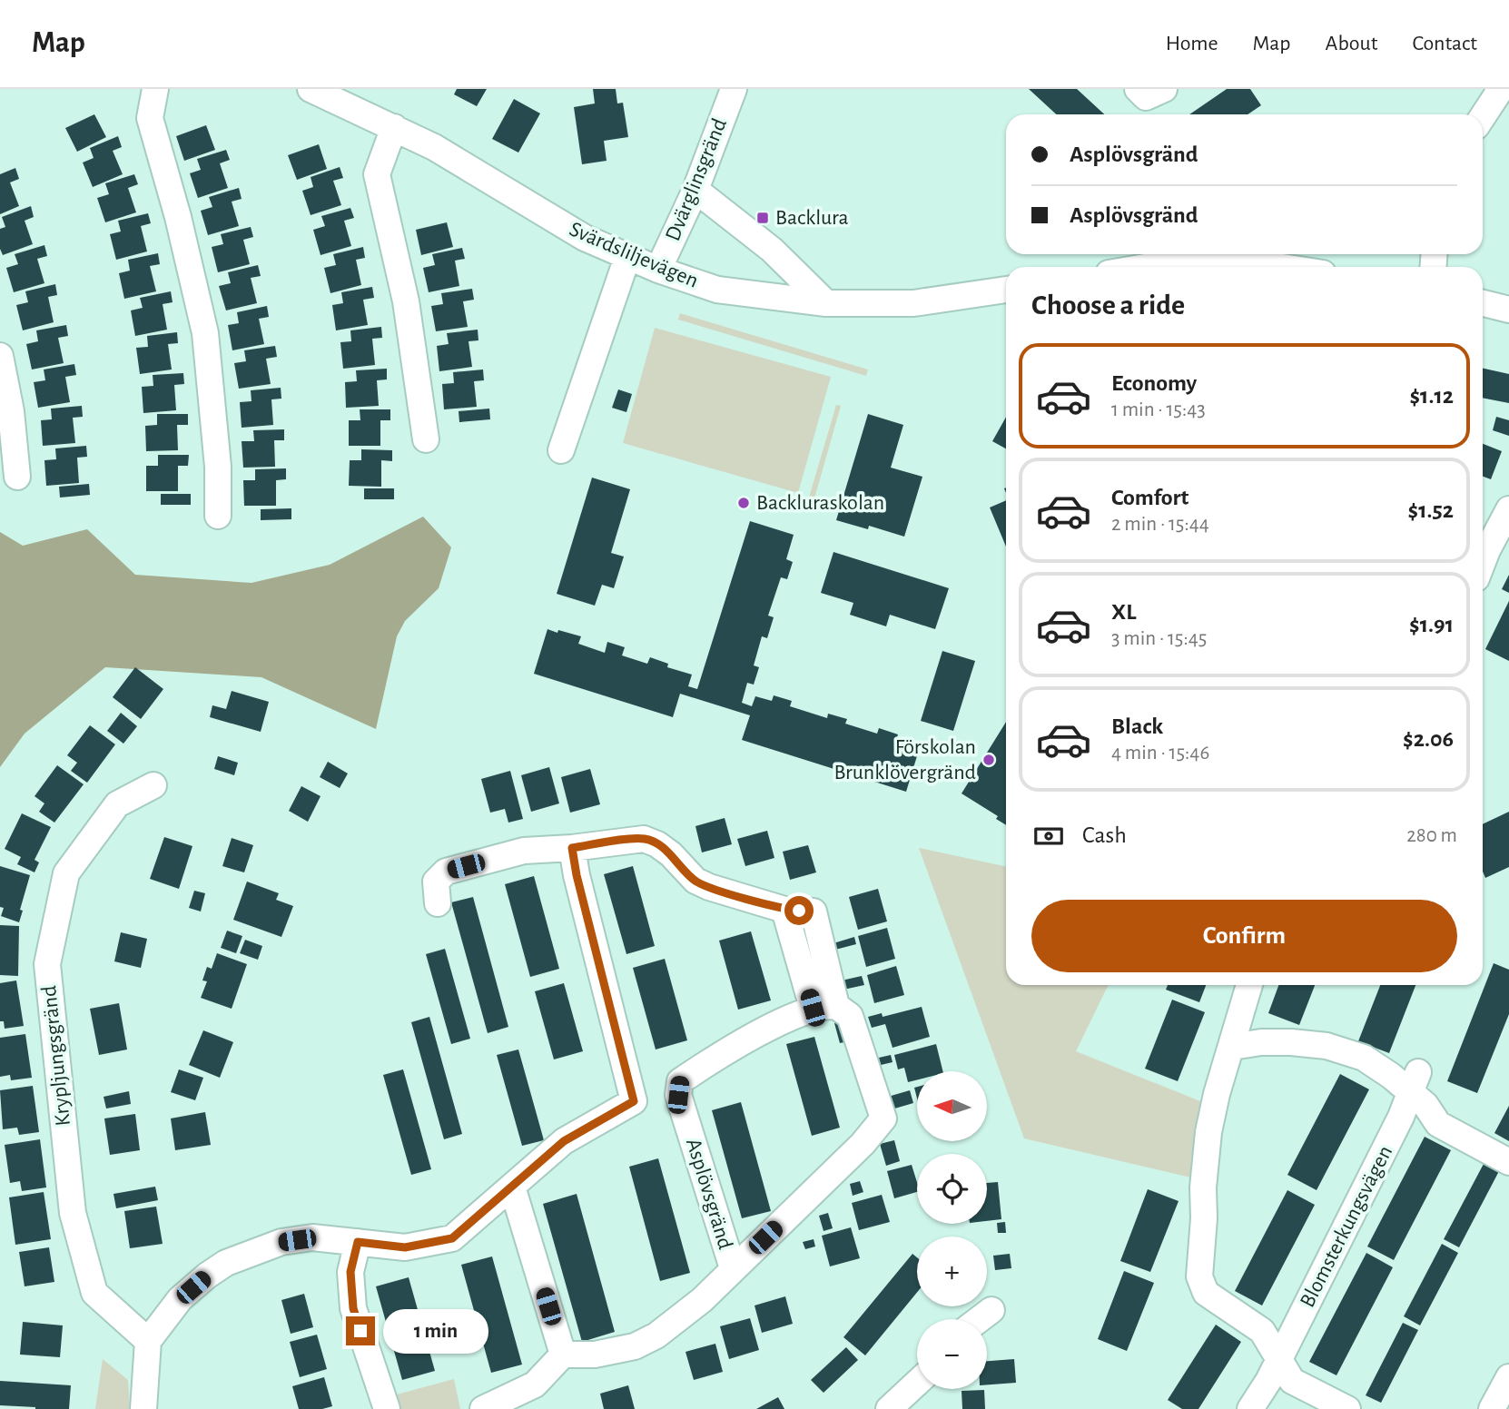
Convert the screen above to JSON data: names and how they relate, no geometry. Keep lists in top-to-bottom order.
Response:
{
  "streets": {
    "street": [
      "Dvärglinsgränd",
      "Svärdsliljevägen",
      "Krypljungsgränd",
      "Asplövsgränd",
      "Blomsterkungsvägen"
    ]
  },
  "crossings": [
    ["Dvärglinsgränd", "Svärdsliljevägen"]
  ],
  "places": {
    "transit": ["Backlura"],
    "other": ["Backluraskolan", "Förskolan Brunklövergränd"]
  },
  "north": "left",
  "page": {
    "header": "Map",
    "nav": [
      "Home",
      "Map",
      "About",
      "Contact"
    ],
    "banner": ["Asplövsgränd", "Asplövsgränd"],
    "heading": "Choose a ride",
    "list": [
      {
        "name": "Economy",
        "note": "1 min · 15:43",
        "value": "$1.12"
      },
      {
        "name": "Comfort",
        "note": "2 min · 15:44",
        "value": "$1.52"
      },
      {
        "name": "XL",
        "note": "3 min · 15:45",
        "value": "$1.91"
      },
      {
        "name": "Black",
        "note": "4 min · 15:46",
        "value": "$2.06"
      }
    ],
    "pay": ["Cash", "280 m"],
    "buttons": "Confirm",
    "map_buttons": ["+", "−"],
    "bubble": "1 min"
  }
}
